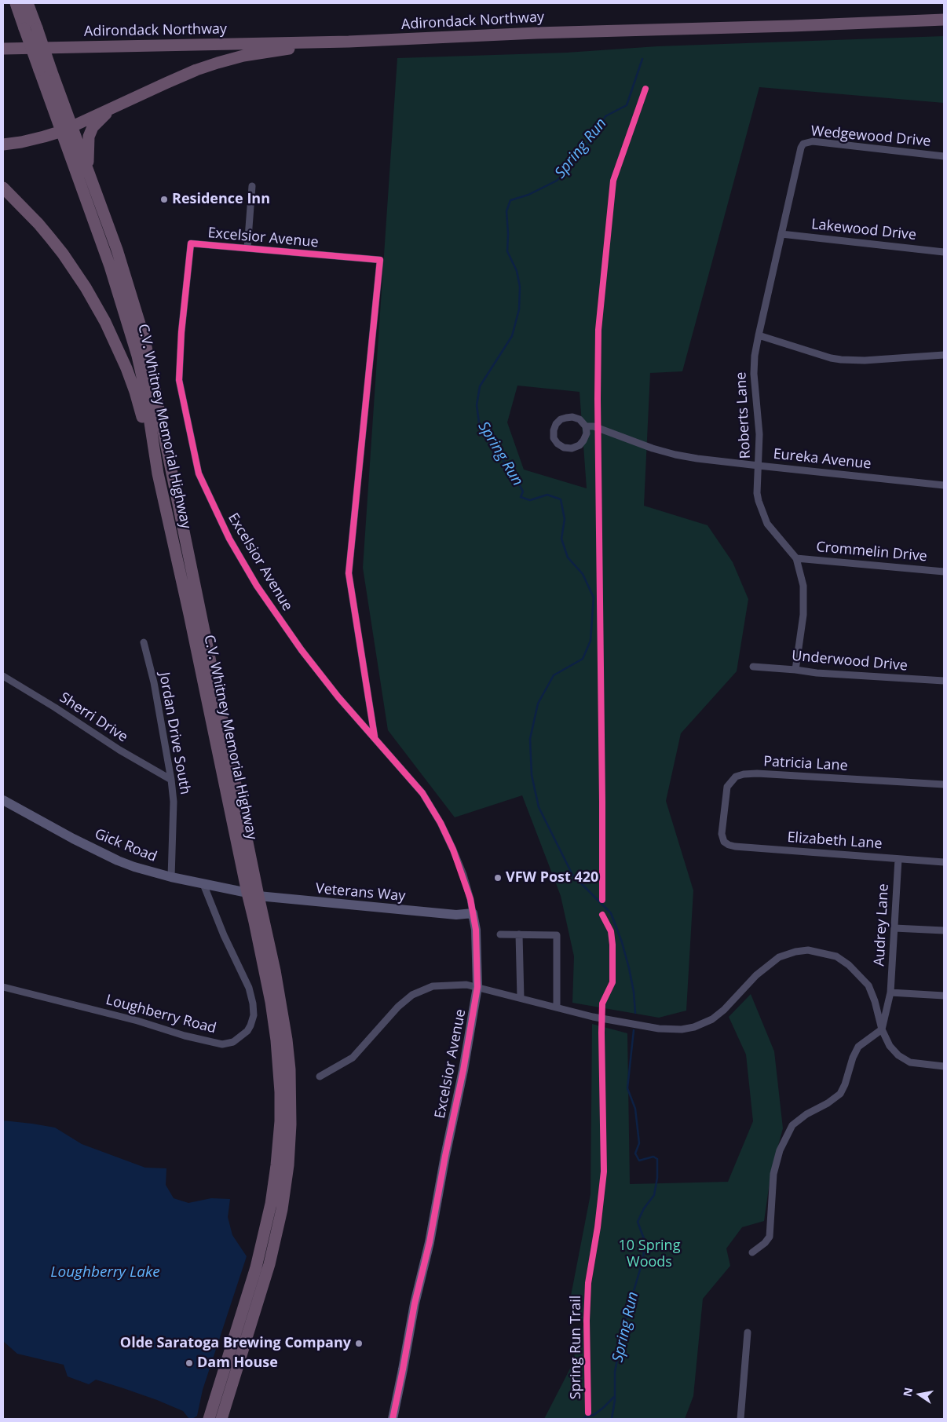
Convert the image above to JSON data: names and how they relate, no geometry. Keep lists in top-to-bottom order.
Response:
{
  "streets": {
    "highway": ["Adirondack Northway", "C.V. Whitney Memorial Highway"],
    "street": [
      "Wedgewood Drive",
      "Lakewood Drive",
      "Excelsior Avenue",
      "Roberts Lane",
      "Eureka Avenue",
      "Crommelin Drive",
      "Underwood Drive",
      "Sherri Drive",
      "Jordan Drive South",
      "Patricia Lane",
      "Elizabeth Lane",
      "Gick Road",
      "Veterans Way",
      "Audrey Lane",
      "Loughberry Road"
    ],
    "cycle path": ["Spring Run Trail"]
  },
  "crossings": [
    ["Wedgewood Drive", "Roberts Lane"],
    ["Lakewood Drive", "Roberts Lane"],
    ["Excelsior Avenue", "Veterans Way"],
    ["Roberts Lane", "Eureka Avenue"],
    ["Roberts Lane", "Crommelin Drive"],
    ["Roberts Lane", "Underwood Drive"],
    ["C.V. Whitney Memorial Highway", "Gick Road"],
    ["C.V. Whitney Memorial Highway", "Veterans Way"],
    ["Sherri Drive", "Jordan Drive South"],
    ["Jordan Drive South", "Gick Road"],
    ["Patricia Lane", "Elizabeth Lane"],
    ["Elizabeth Lane", "Audrey Lane"],
    ["Gick Road", "Veterans Way"],
    ["Gick Road", "Loughberry Road"]
  ],
  "water": ["Spring Run", "Loughberry Lake"],
  "parks": ["10 Spring Woods"],
  "places": [
    "Residence Inn",
    "VFW Post 420",
    "Olde Saratoga Brewing Company",
    "Dam House"
  ],
  "north": "left"
}
